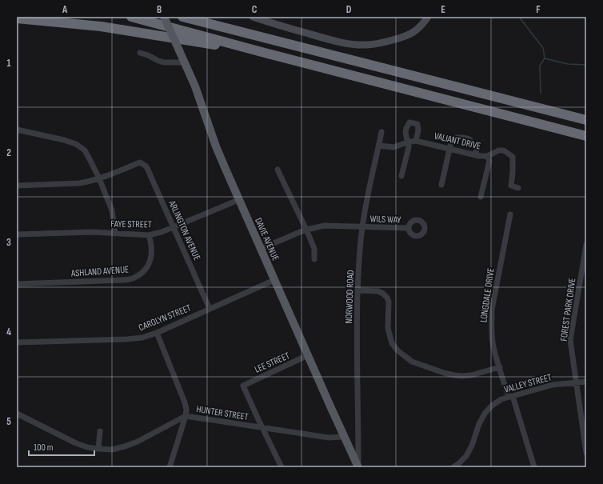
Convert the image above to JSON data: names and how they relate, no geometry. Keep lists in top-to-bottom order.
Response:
{
  "streets": {
    "main road": ["DAVIE AVENUE"],
    "street": [
      "VALIANT DRIVE",
      "WILS WAY",
      "FAYE STREET",
      "ARLINGTON AVENUE",
      "ASHLAND AVENUE",
      "LONGDALE DRIVE",
      "NORWOOD ROAD",
      "FOREST PARK DRIVE",
      "CAROLYN STREET",
      "LEE STREET",
      "VALLEY STREET",
      "HUNTER STREET"
    ]
  },
  "crossings": [
    ["VALIANT DRIVE", "NORWOOD ROAD"],
    ["WILS WAY", "DAVIE AVENUE"],
    ["WILS WAY", "NORWOOD ROAD"],
    ["FAYE STREET", "ARLINGTON AVENUE"],
    ["FAYE STREET", "DAVIE AVENUE"],
    ["FAYE STREET", "ASHLAND AVENUE"],
    ["ARLINGTON AVENUE", "CAROLYN STREET"],
    ["DAVIE AVENUE", "NORWOOD ROAD"],
    ["DAVIE AVENUE", "CAROLYN STREET"],
    ["DAVIE AVENUE", "LEE STREET"],
    ["DAVIE AVENUE", "HUNTER STREET"],
    ["LONGDALE DRIVE", "VALLEY STREET"],
    ["FOREST PARK DRIVE", "VALLEY STREET"],
    ["LEE STREET", "HUNTER STREET"]
  ],
  "scale_bar": "100 m",
  "grid": {
    "columns": [
      "A",
      "B",
      "C",
      "D",
      "E",
      "F"
    ],
    "rows": [
      "1",
      "2",
      "3",
      "4",
      "5"
    ]
  }
}
